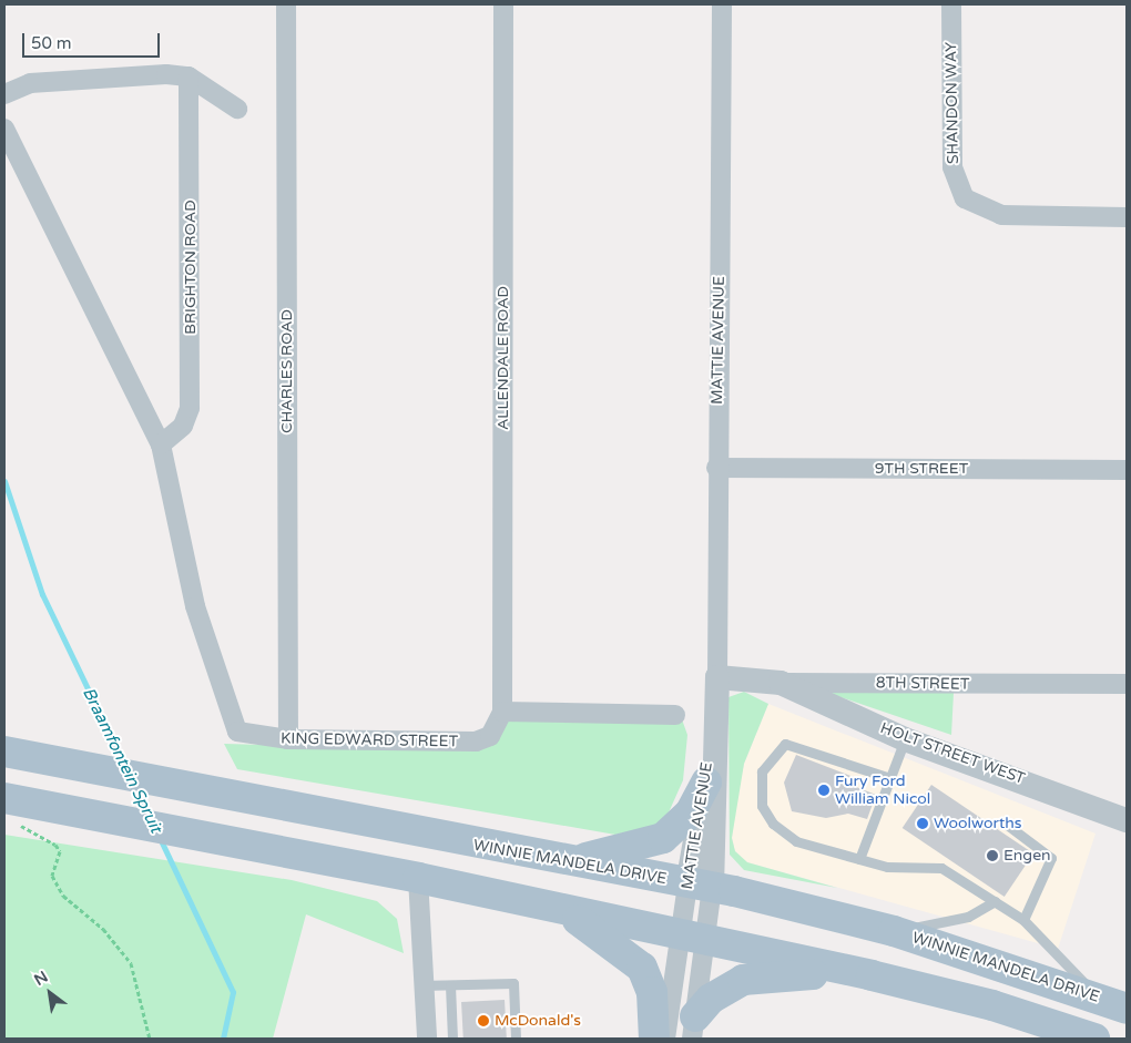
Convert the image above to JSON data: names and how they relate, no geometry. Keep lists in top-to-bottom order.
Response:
{
  "streets": {
    "main road": ["WINNIE MANDELA DRIVE"],
    "street": [
      "SHANDON WAY",
      "BRIGHTON ROAD",
      "MATTIE AVENUE",
      "ALLENDALE ROAD",
      "CHARLES ROAD",
      "9TH STREET",
      "8TH STREET",
      "KING EDWARD STREET",
      "HOLT STREET WEST"
    ]
  },
  "crossings": [
    ["BRIGHTON ROAD", "KING EDWARD STREET"],
    ["MATTIE AVENUE", "9TH STREET"],
    ["MATTIE AVENUE", "8TH STREET"],
    ["MATTIE AVENUE", "WINNIE MANDELA DRIVE"],
    ["ALLENDALE ROAD", "KING EDWARD STREET"],
    ["CHARLES ROAD", "KING EDWARD STREET"],
    ["8TH STREET", "HOLT STREET WEST"]
  ],
  "water": ["Braamfontein Spruit"],
  "places": [
    "Fury Ford William Nicol",
    "Woolworths",
    "Engen",
    "McDonald's"
  ],
  "scale_bar": "50 m",
  "north": "top left"
}
